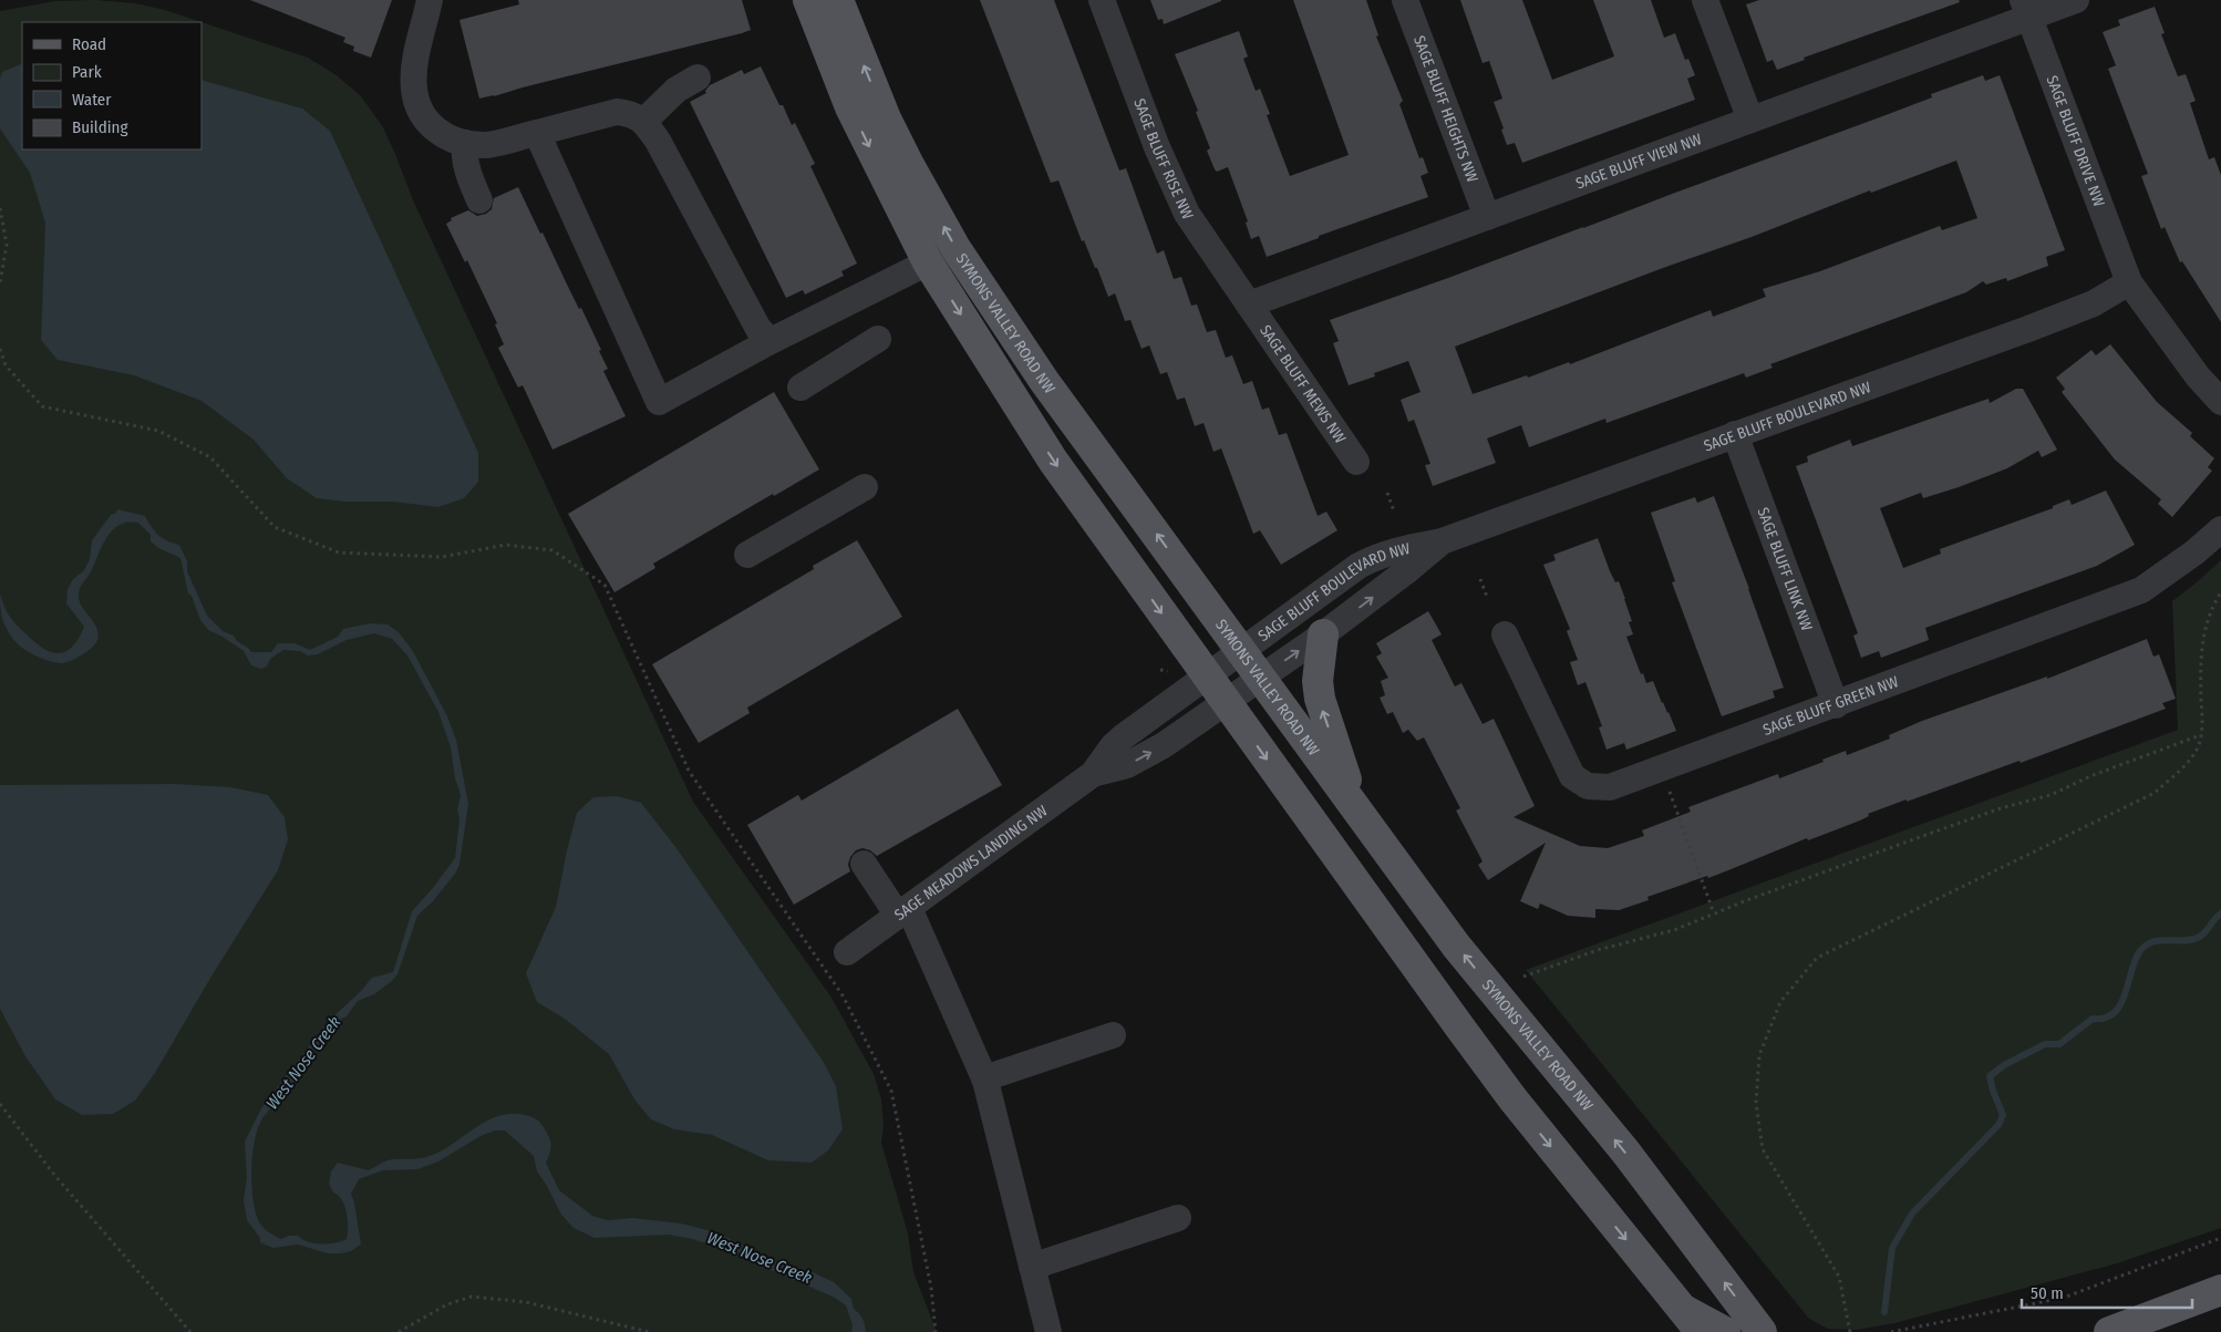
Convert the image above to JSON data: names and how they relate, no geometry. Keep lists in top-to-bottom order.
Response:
{
  "streets": {
    "main road": ["SYMONS VALLEY ROAD NW"],
    "street": [
      "SAGE BLUFF HEIGHTS NW",
      "SAGE BLUFF DRIVE NW",
      "SAGE BLUFF RISE NW",
      "SAGE BLUFF VIEW NW",
      "SAGE BLUFF MEWS NW",
      "SAGE BLUFF BOULEVARD NW",
      "SAGE BLUFF LINK NW",
      "SAGE BLUFF GREEN NW",
      "SAGE MEADOWS LANDING NW"
    ]
  },
  "crossings": [
    ["SAGE BLUFF HEIGHTS NW", "SAGE BLUFF VIEW NW"],
    ["SAGE BLUFF DRIVE NW", "SAGE BLUFF VIEW NW"],
    ["SAGE BLUFF DRIVE NW", "SAGE BLUFF BOULEVARD NW"],
    ["SAGE BLUFF RISE NW", "SAGE BLUFF VIEW NW"],
    ["SAGE BLUFF RISE NW", "SAGE BLUFF MEWS NW"],
    ["SAGE BLUFF VIEW NW", "SAGE BLUFF MEWS NW"],
    ["SYMONS VALLEY ROAD NW", "SAGE BLUFF BOULEVARD NW"],
    ["SYMONS VALLEY ROAD NW", "SAGE MEADOWS LANDING NW"],
    ["SAGE BLUFF BOULEVARD NW", "SAGE BLUFF LINK NW"],
    ["SAGE BLUFF BOULEVARD NW", "SAGE MEADOWS LANDING NW"],
    ["SAGE BLUFF LINK NW", "SAGE BLUFF GREEN NW"]
  ],
  "water": ["West Nose Creek"],
  "legend": [
    "Road",
    "Park",
    "Water",
    "Building"
  ],
  "scale_bar": "50 m"
}
